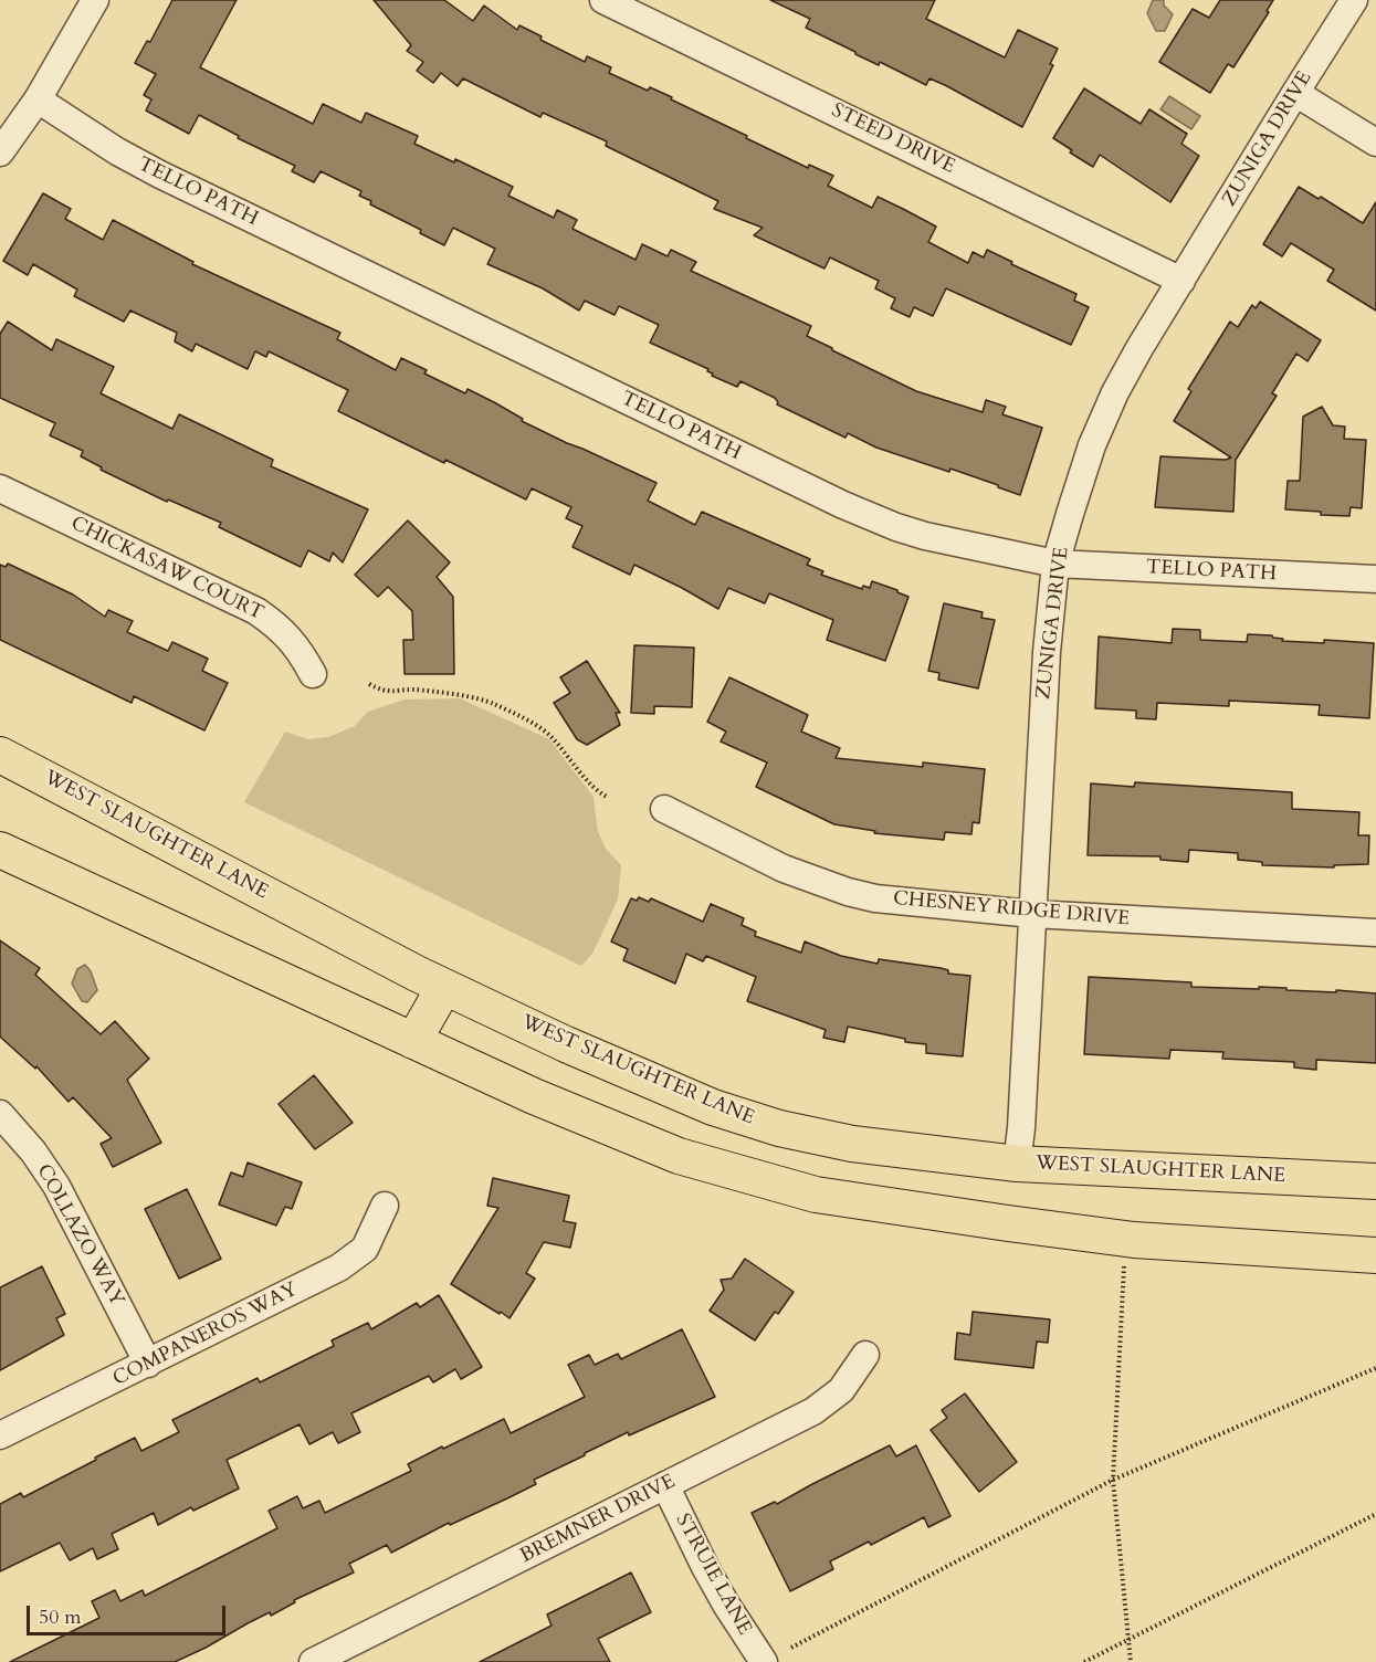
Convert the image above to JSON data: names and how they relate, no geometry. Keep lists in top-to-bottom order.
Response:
{
  "streets": {
    "main road": ["WEST SLAUGHTER LANE"],
    "street": [
      "STEED DRIVE",
      "ZUNIGA DRIVE",
      "TELLO PATH",
      "CHICKASAW COURT",
      "CHESNEY RIDGE DRIVE",
      "COLLAZO WAY",
      "COMPANEROS WAY",
      "BREMNER DRIVE",
      "STRUIE LANE"
    ]
  },
  "crossings": [
    ["STEED DRIVE", "ZUNIGA DRIVE"],
    ["ZUNIGA DRIVE", "TELLO PATH"],
    ["ZUNIGA DRIVE", "WEST SLAUGHTER LANE"],
    ["ZUNIGA DRIVE", "CHESNEY RIDGE DRIVE"],
    ["COLLAZO WAY", "COMPANEROS WAY"],
    ["BREMNER DRIVE", "STRUIE LANE"]
  ],
  "scale_bar": "50 m"
}
